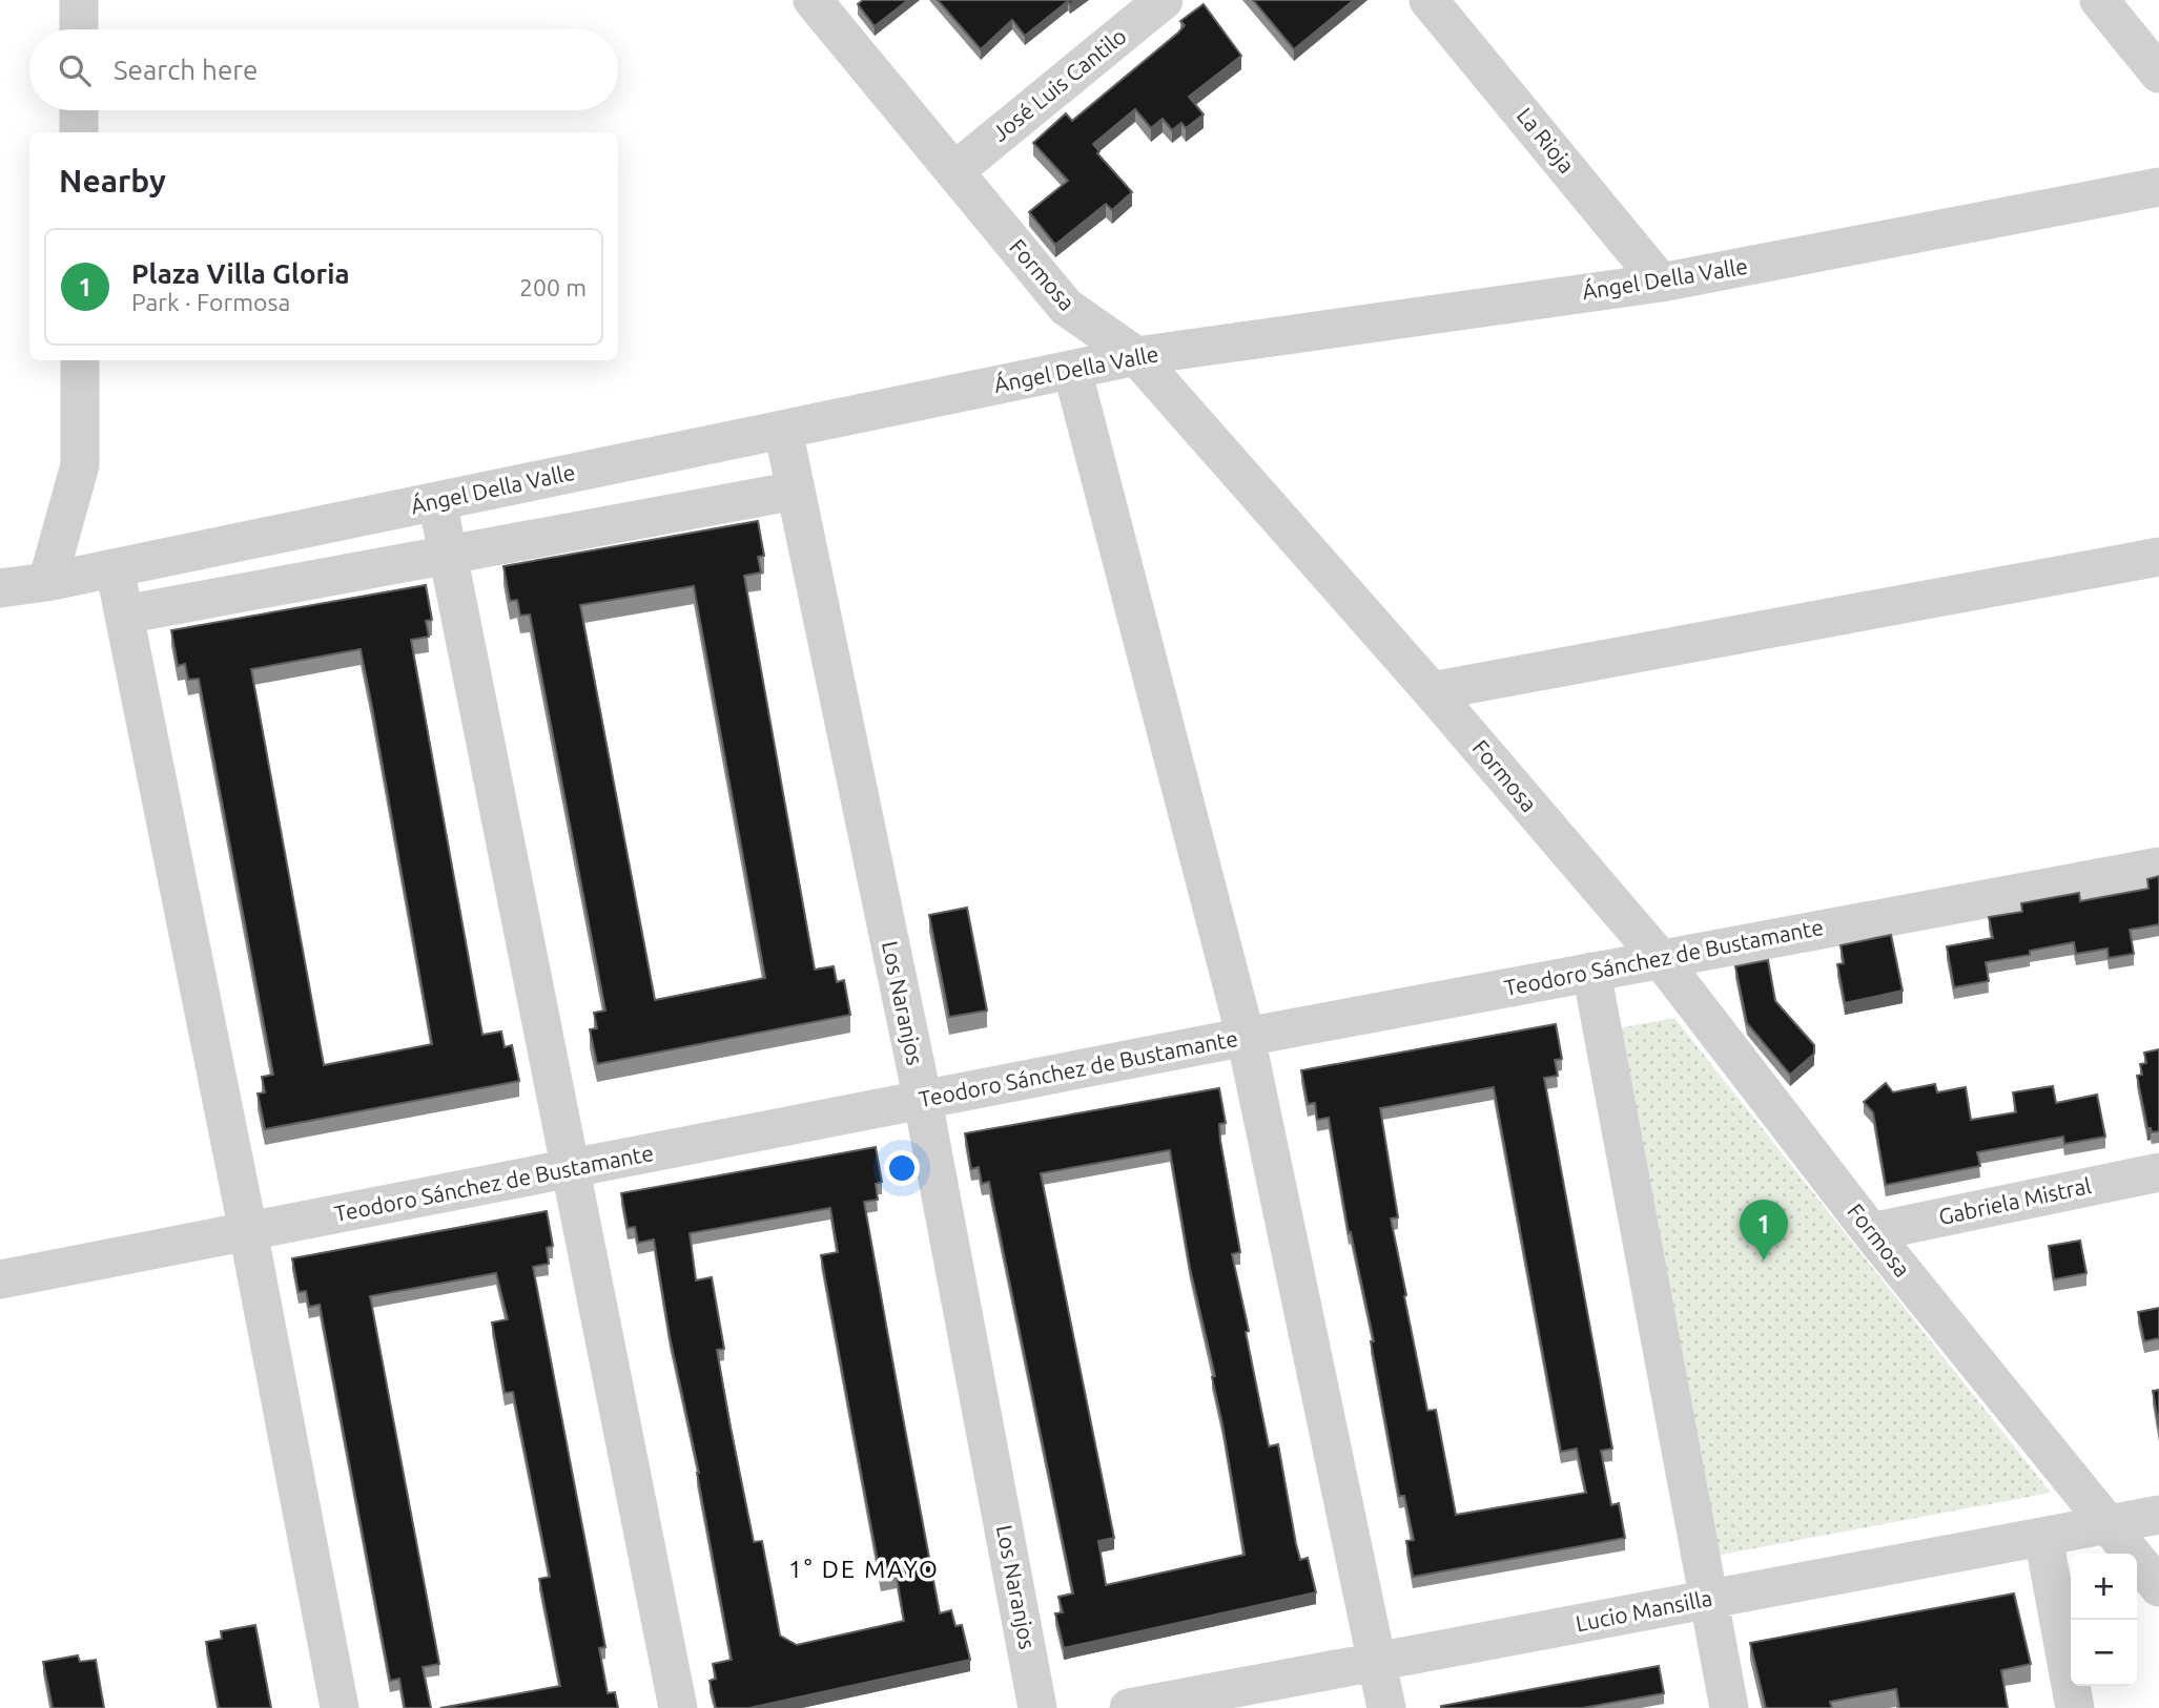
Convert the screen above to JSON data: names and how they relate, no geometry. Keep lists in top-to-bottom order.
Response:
{
  "streets": {
    "street": [
      "José Luis Cantilo",
      "La Rioja",
      "Formosa",
      "Ángel Della Valle",
      "Teodoro Sánchez de Bustamante",
      "Los Naranjos",
      "Gabriela Mistral",
      "Lucio Mansilla"
    ]
  },
  "crossings": [
    ["José Luis Cantilo", "Formosa"],
    ["La Rioja", "Ángel Della Valle"],
    ["Formosa", "Ángel Della Valle"],
    ["Formosa", "Teodoro Sánchez de Bustamante"],
    ["Formosa", "Gabriela Mistral"],
    ["Formosa", "Lucio Mansilla"],
    ["Ángel Della Valle", "Los Naranjos"],
    ["Teodoro Sánchez de Bustamante", "Los Naranjos"]
  ],
  "districts": ["1° DE MAYO"],
  "page": {
    "search": "Search here",
    "heading": "Nearby",
    "list": [
      {
        "mark": "1",
        "name": "Plaza Villa Gloria",
        "note": "Park · Formosa",
        "value": "200 m"
      }
    ],
    "pins": "1",
    "map_buttons": ["+", "−"]
  }
}
